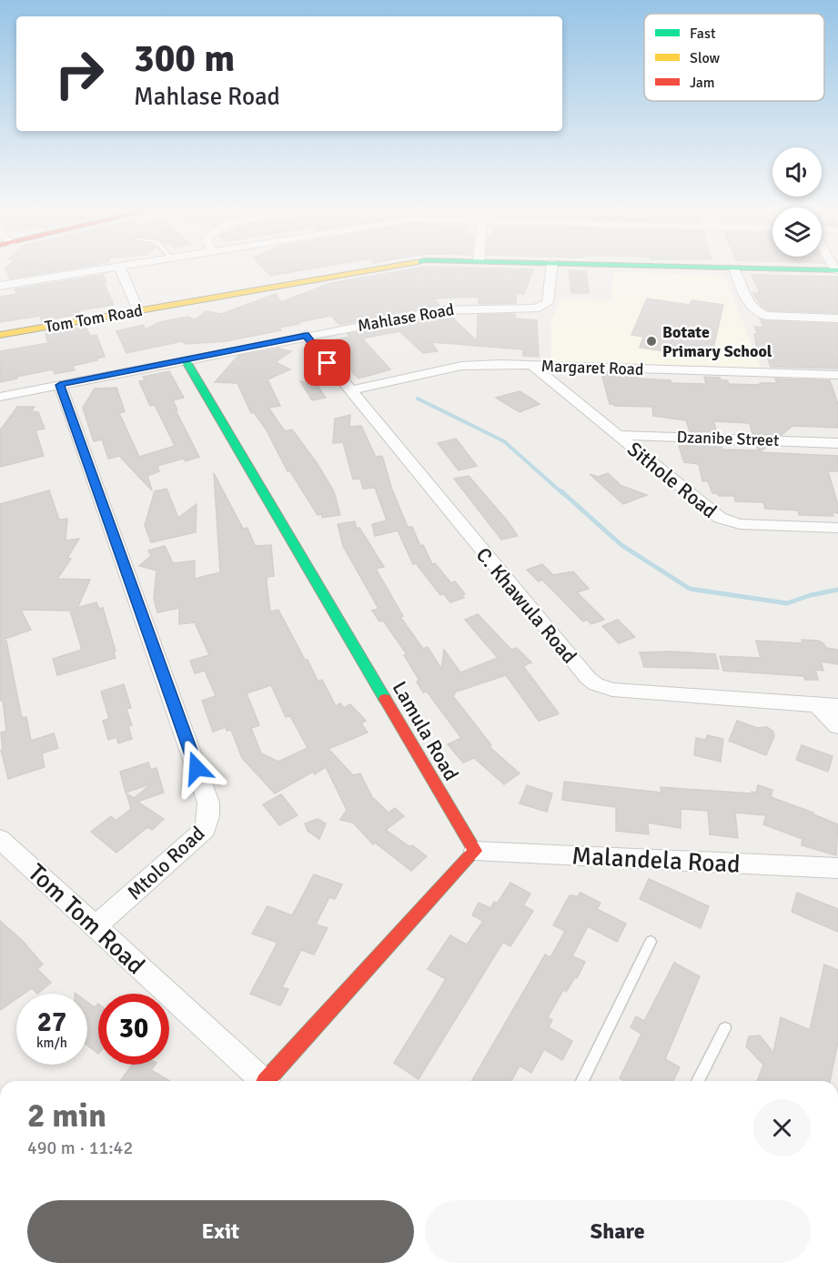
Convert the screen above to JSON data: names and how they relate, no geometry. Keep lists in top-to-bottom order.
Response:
{
  "streets": {
    "street": [
      "Mahlase Road",
      "Tom Tom Road",
      "Margaret Road",
      "Dzanibe Street",
      "Sithole Road",
      "C. Khawula Road",
      "Lamula Road",
      "Malandela Road",
      "Mtolo Road"
    ]
  },
  "crossings": [
    ["Mahlase Road", "C. Khawula Road"],
    ["Mahlase Road", "Lamula Road"],
    ["Mahlase Road", "Mtolo Road"],
    ["Tom Tom Road", "Mtolo Road"],
    ["Margaret Road", "Sithole Road"],
    ["Margaret Road", "C. Khawula Road"],
    ["Dzanibe Street", "Sithole Road"],
    ["Lamula Road", "Malandela Road"]
  ],
  "places": ["Botate Primary School"],
  "legend": ["Fast", "Slow", "Jam"],
  "page": {
    "turn": ["300 m", "Mahlase Road"],
    "speed": "27 km/h",
    "limit": "30",
    "heading": ["2 min", "490 m · 11:42"],
    "buttons": ["Exit", "Share"]
  }
}
